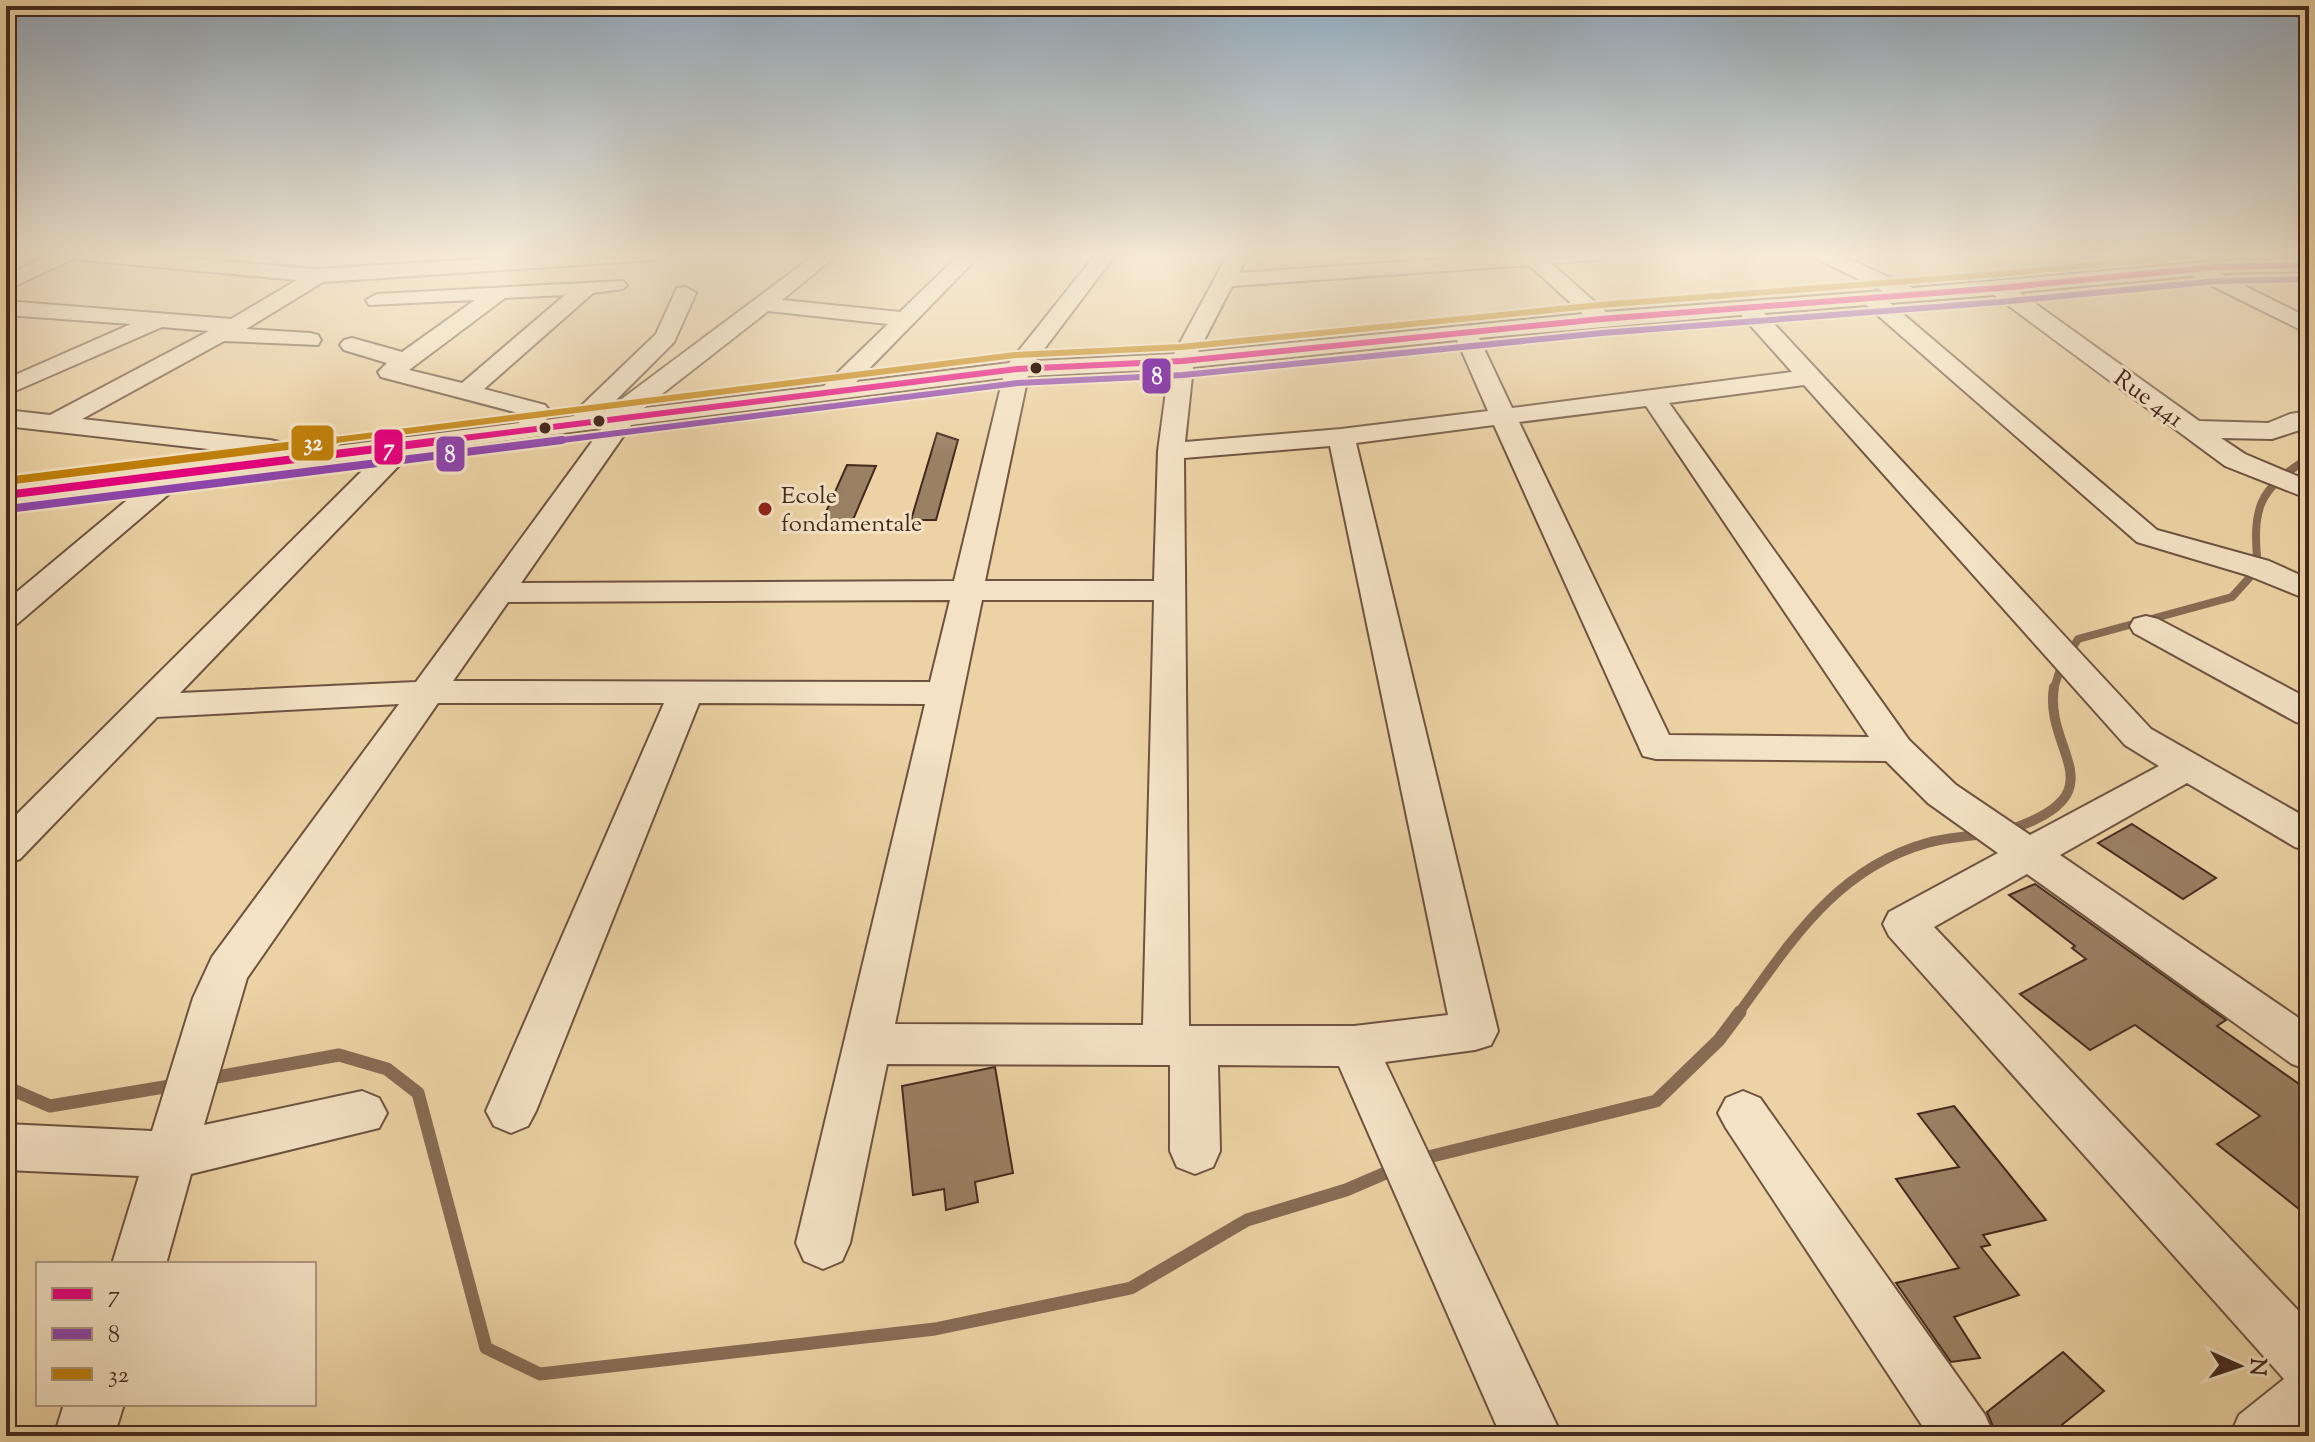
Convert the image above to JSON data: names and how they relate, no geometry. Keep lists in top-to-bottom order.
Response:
{
  "streets": {
    "street": ["Rue 441"]
  },
  "places": ["Ecole fondamentale"],
  "lines": ["transit line 7", "transit line 8", "transit line 32"],
  "legend": ["7", "8", "32"],
  "north": "right"
}
